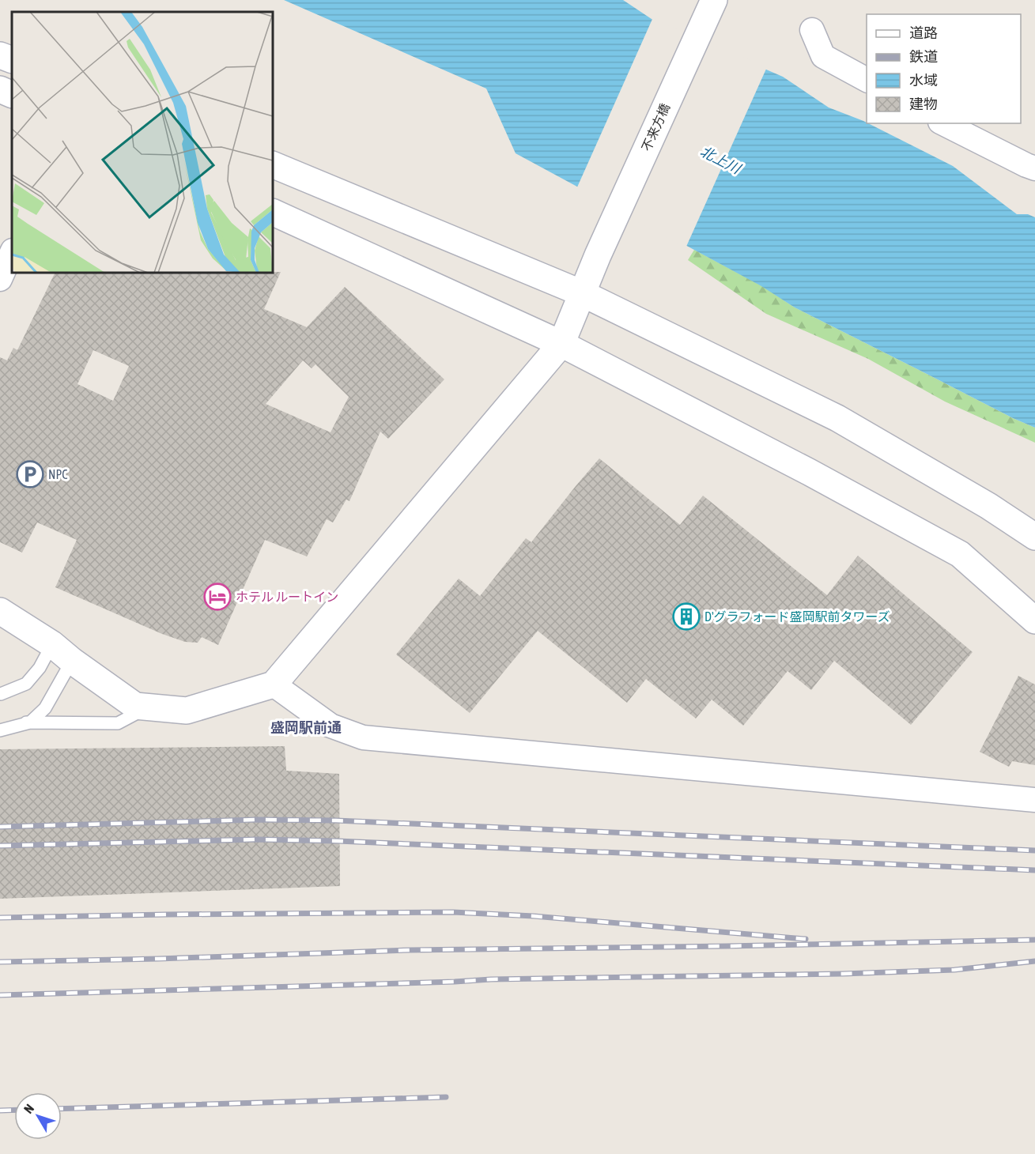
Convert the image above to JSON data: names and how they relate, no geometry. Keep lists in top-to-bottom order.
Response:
{
  "streets": {
    "street": ["不来方橋"]
  },
  "districts": ["盛岡駅前通"],
  "water": ["北上川"],
  "places": {
    "parking": ["NPC"],
    "hotel": ["ホテル ルートイン"],
    "building": ["D'グラフォード盛岡駅前タワーズ"]
  },
  "legend": [
    "道路",
    "鉄道",
    "水域",
    "建物"
  ],
  "north": "top left"
}
